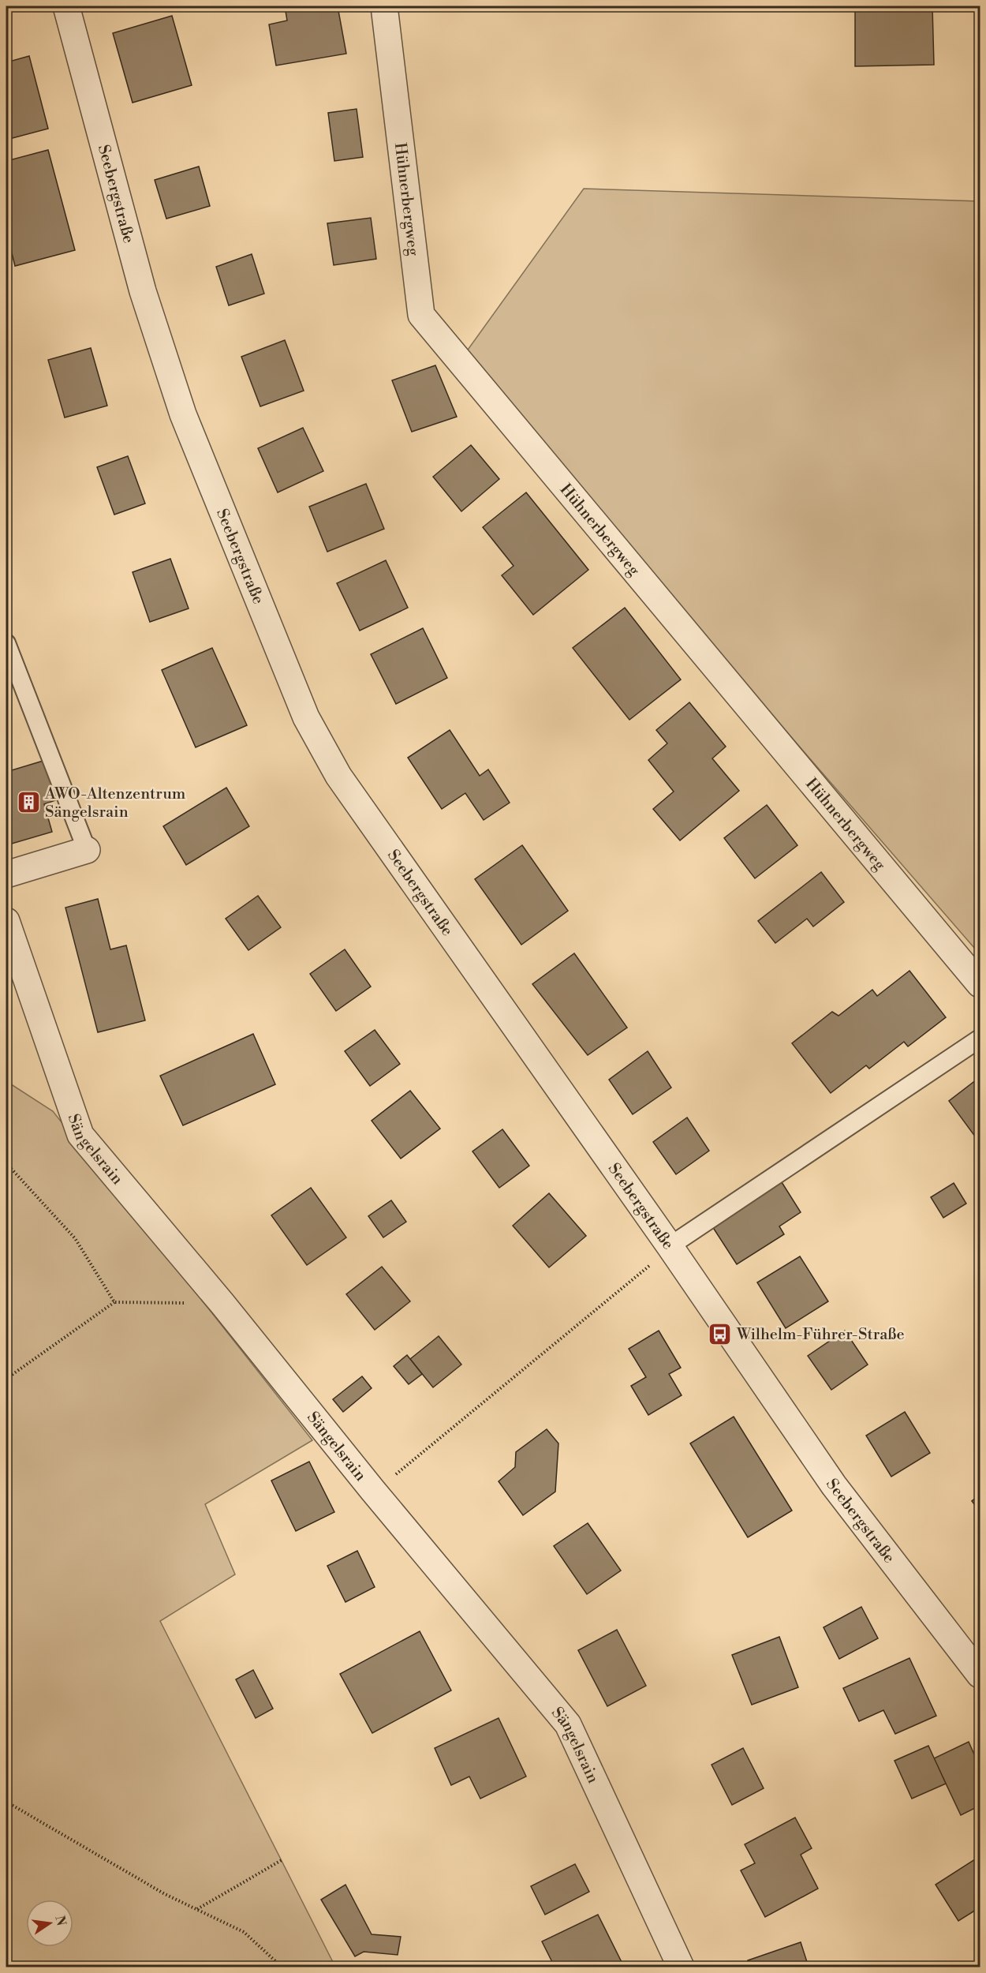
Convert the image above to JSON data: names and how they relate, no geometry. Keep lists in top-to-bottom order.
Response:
{
  "streets": {
    "street": ["Seebergstraße", "Hühnerbergweg", "Sängelsrain"]
  },
  "places": {
    "building": ["AWO-Altenzentrum Sängelsrain"],
    "bus stop": ["Wilhelm-Führer-Straße"]
  },
  "north": "right"
}
